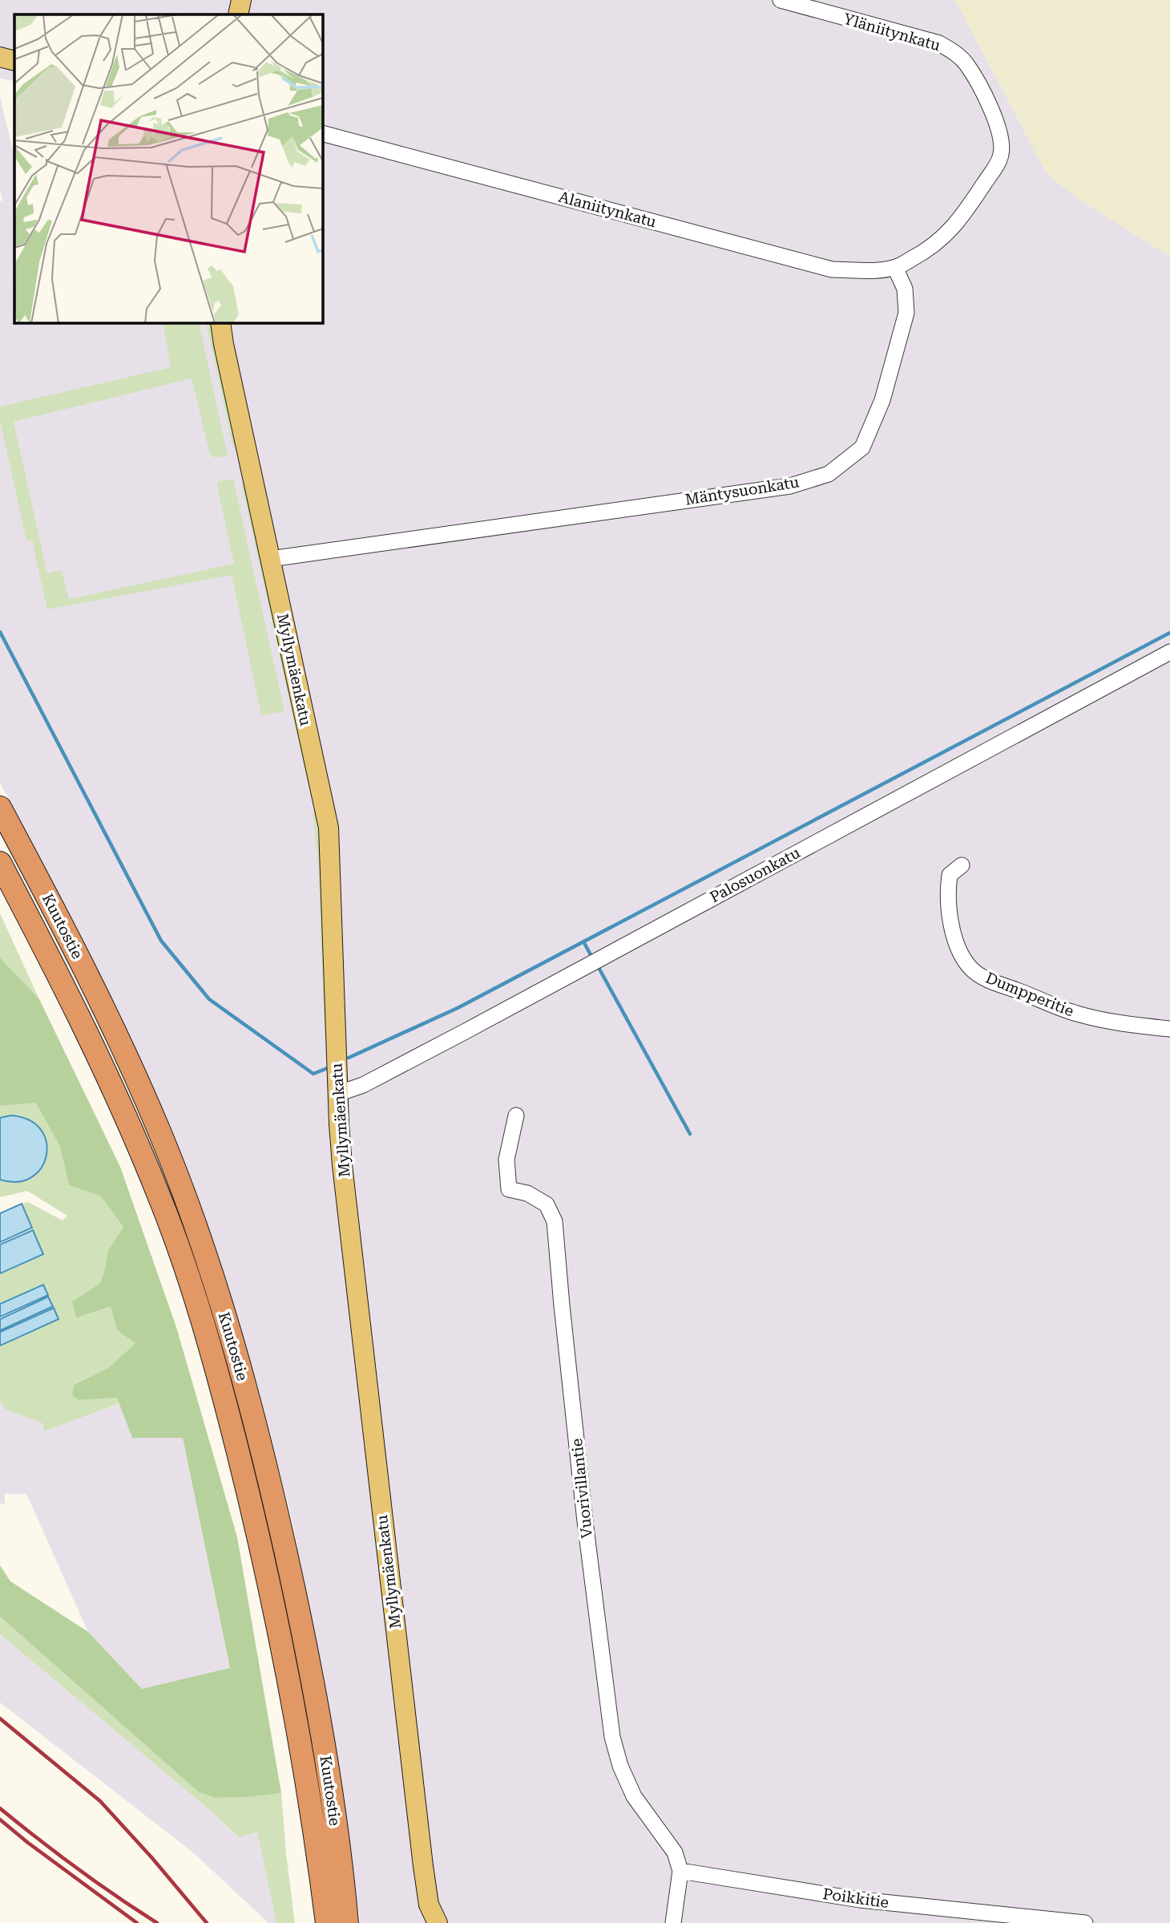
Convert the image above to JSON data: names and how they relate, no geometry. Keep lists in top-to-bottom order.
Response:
{
  "streets": {
    "highway": ["Kuutostie"],
    "main road": ["Myllymäenkatu"],
    "street": [
      "Yläniitynkatu",
      "Alaniitynkatu",
      "Mäntysuonkatu",
      "Palosuonkatu",
      "Dumpperitie",
      "Vuorivillantie",
      "Poikkitie"
    ]
  },
  "crossings": [
    ["Yläniitynkatu", "Alaniitynkatu"],
    ["Yläniitynkatu", "Mäntysuonkatu"],
    ["Alaniitynkatu", "Mäntysuonkatu"],
    ["Mäntysuonkatu", "Myllymäenkatu"],
    ["Myllymäenkatu", "Palosuonkatu"],
    ["Vuorivillantie", "Poikkitie"]
  ]
}
